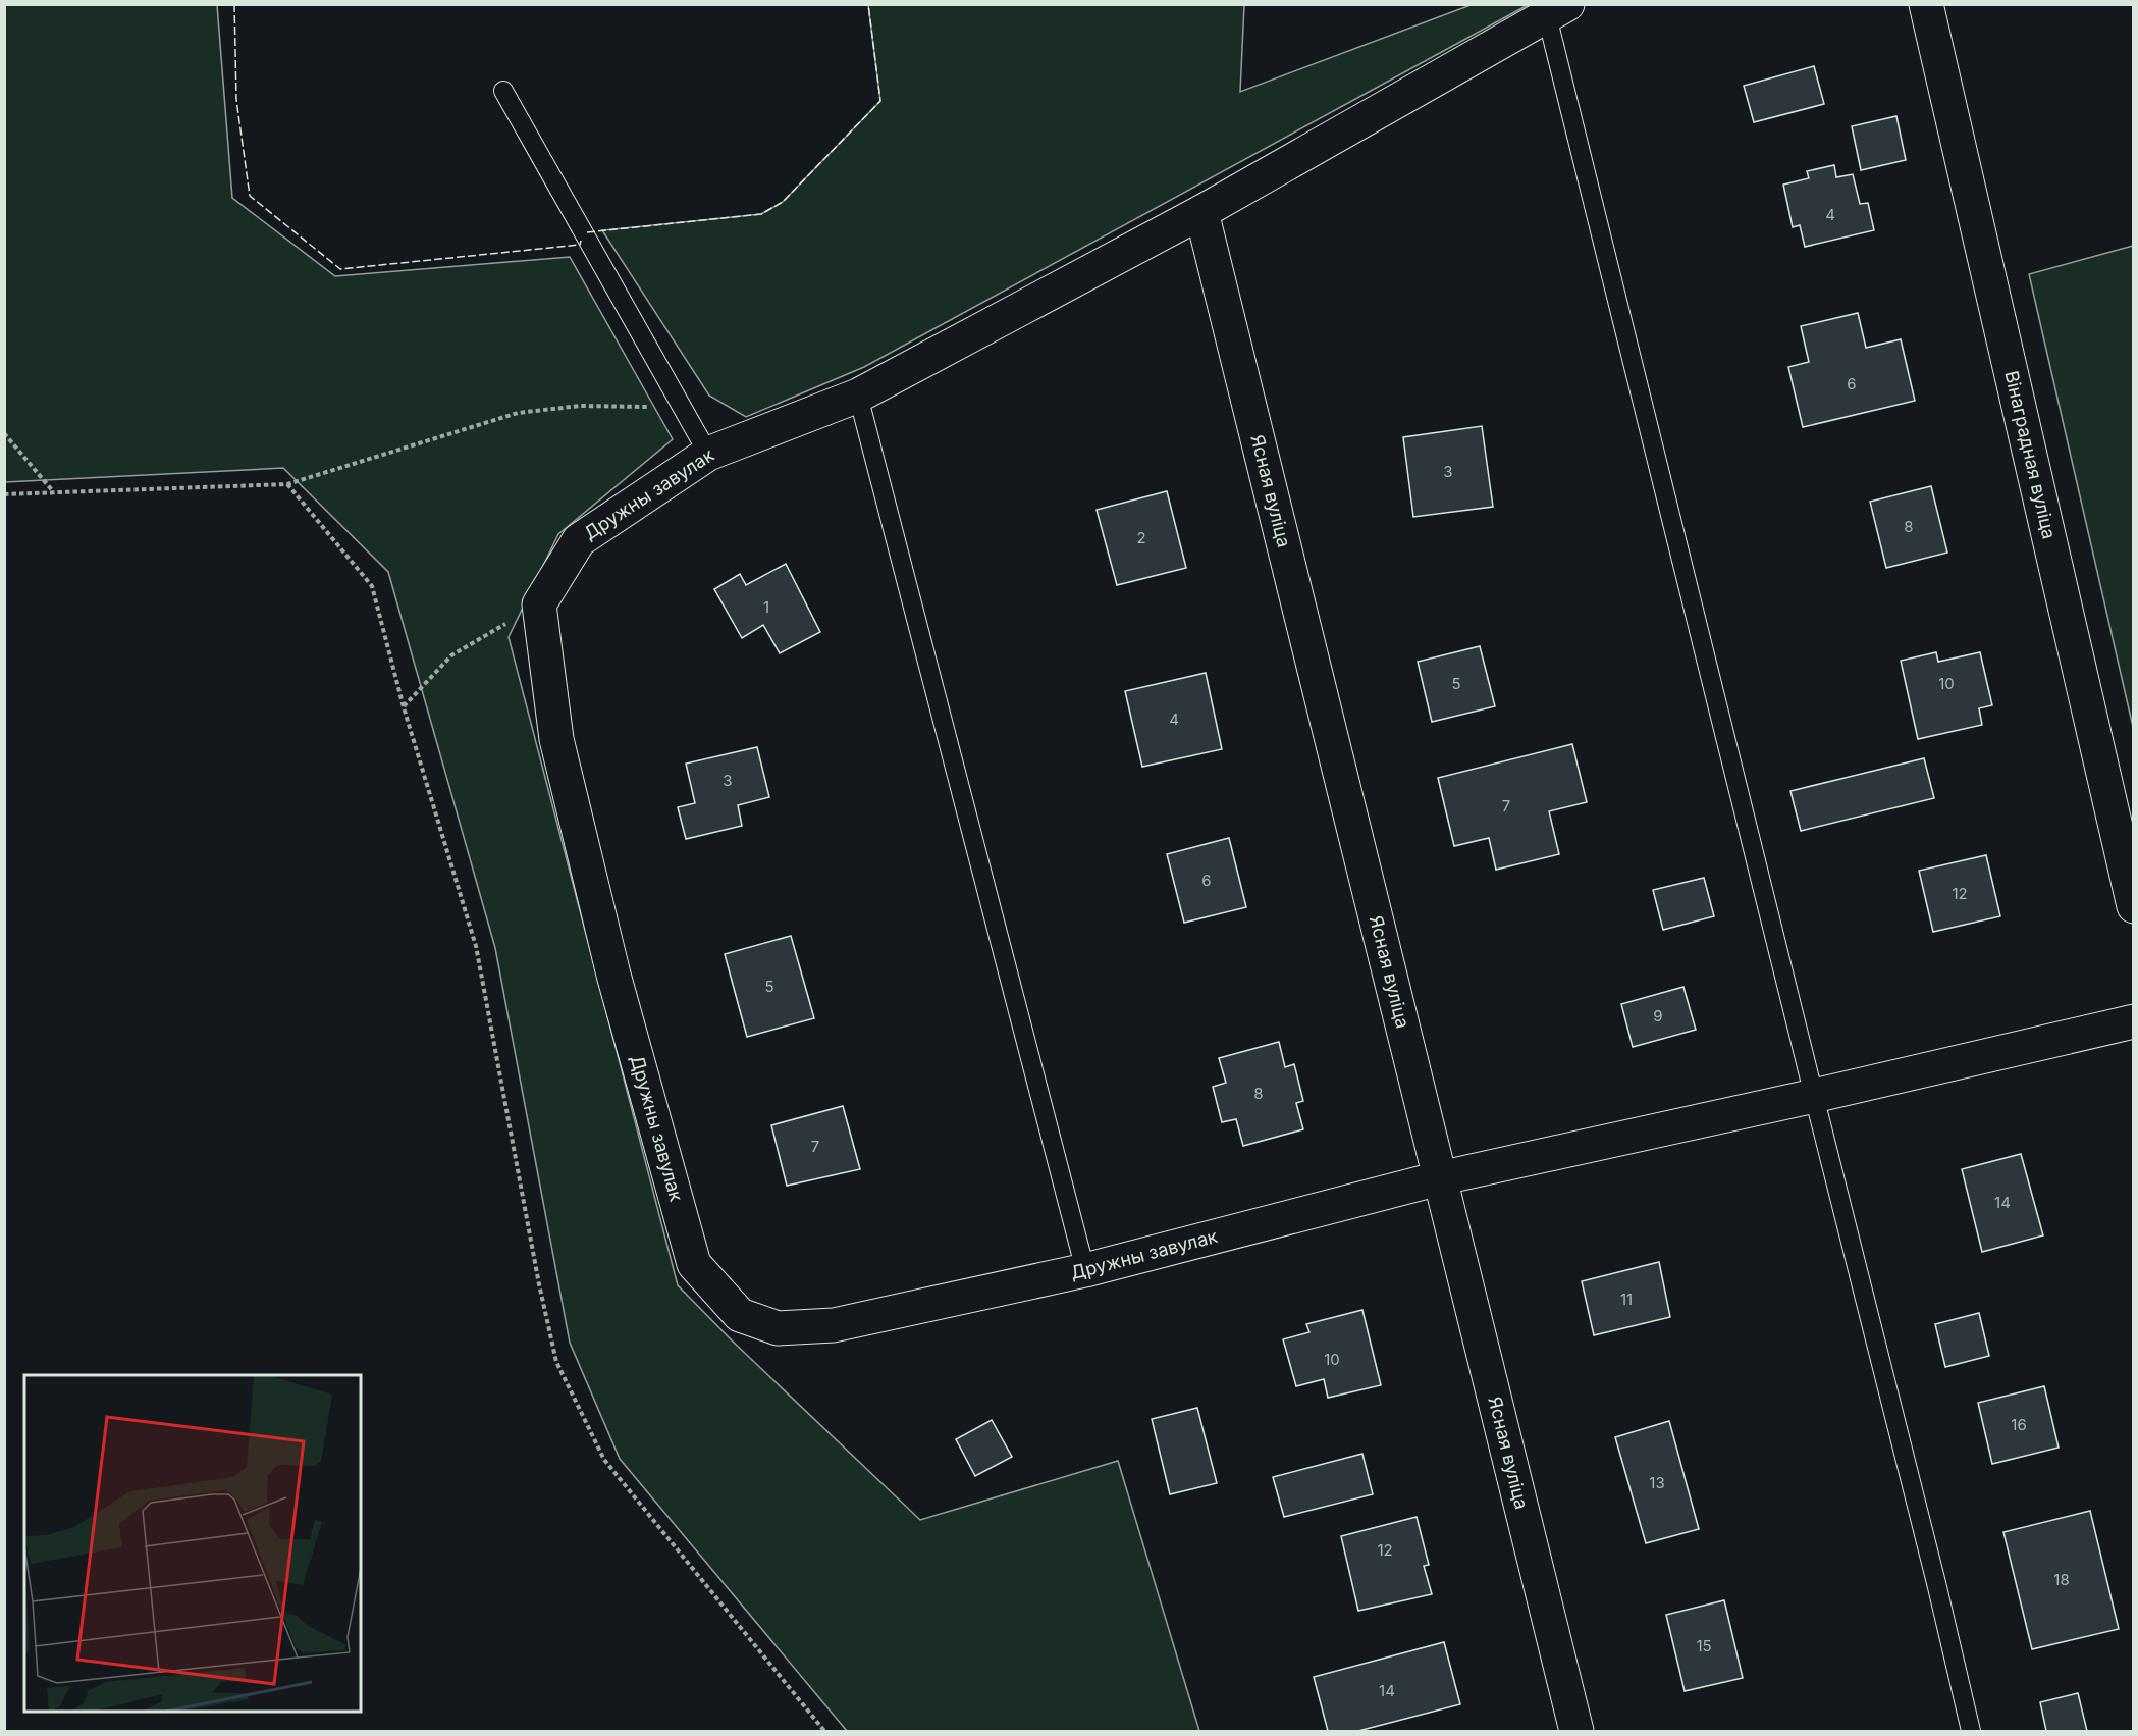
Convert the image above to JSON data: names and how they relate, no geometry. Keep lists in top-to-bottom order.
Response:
{
  "streets": {
    "street": ["Вінаградная вуліца", "Ясная вуліца", "Дружны завулак"]
  },
  "crossings": [
    ["Ясная вуліца", "Дружны завулак"]
  ],
  "house_numbers": [
    "4",
    "6",
    "3",
    "8",
    "2",
    "1",
    "5",
    "10",
    "4",
    "3",
    "7",
    "6",
    "12",
    "5",
    "9",
    "8",
    "7",
    "14",
    "11",
    "10",
    "16",
    "13",
    "12",
    "18",
    "15",
    "14"
  ]
}
